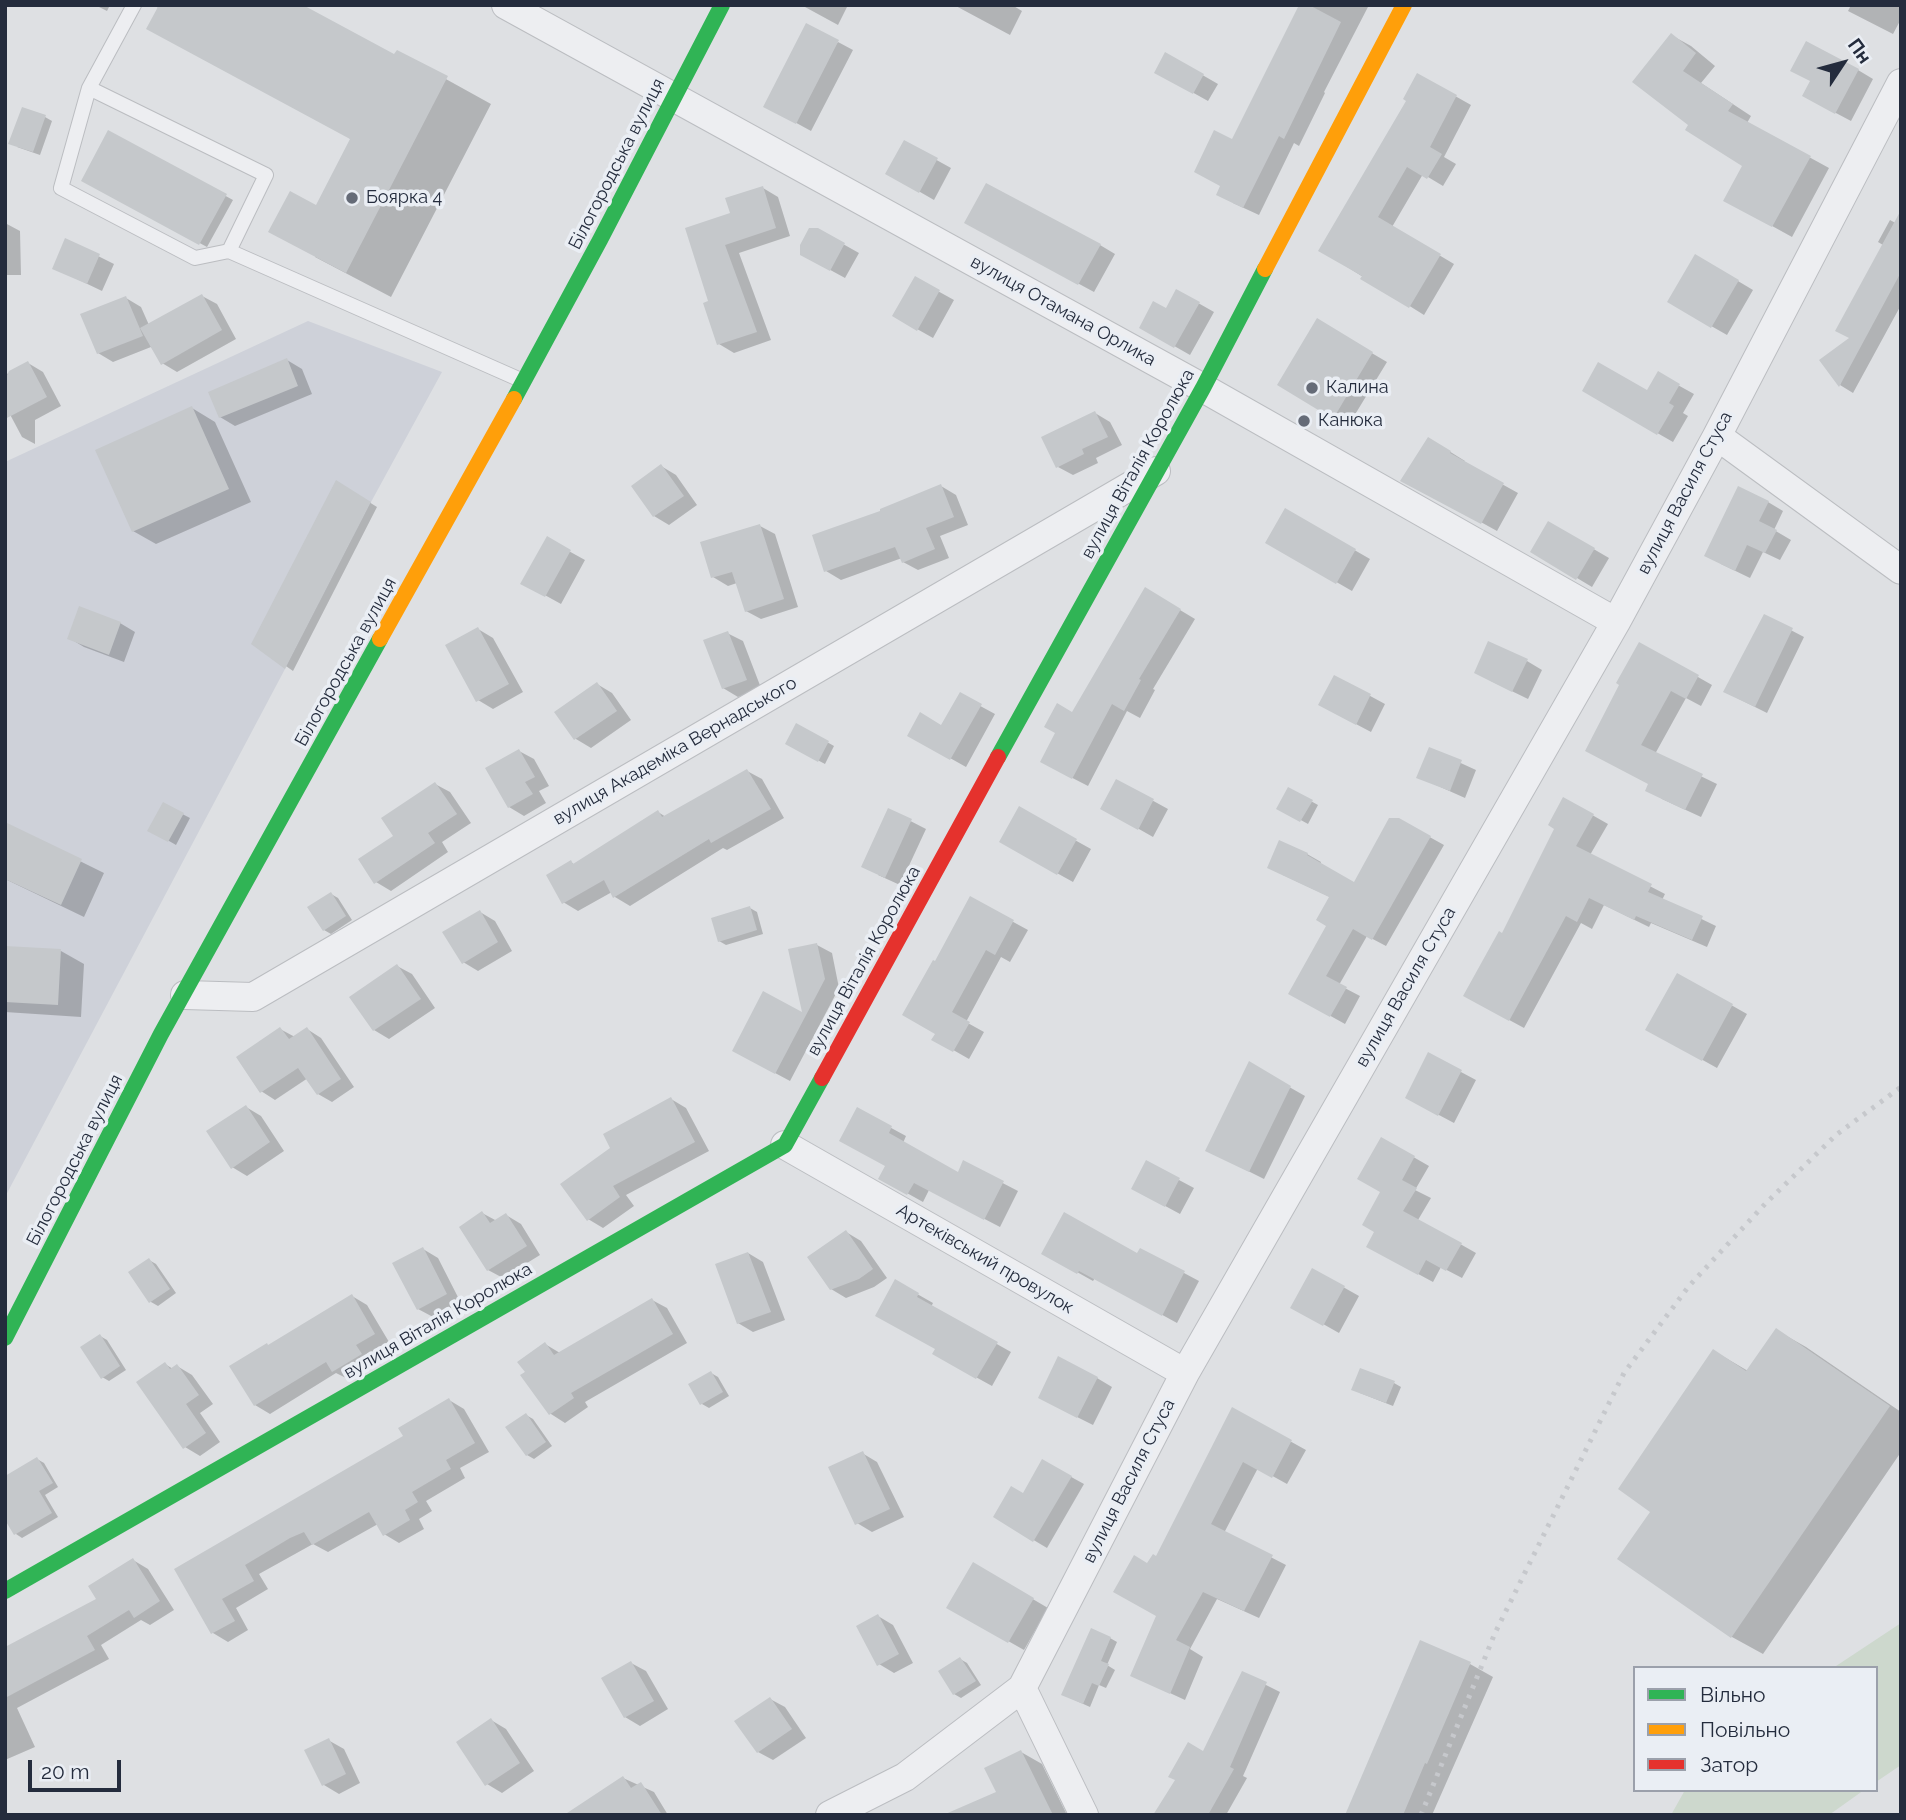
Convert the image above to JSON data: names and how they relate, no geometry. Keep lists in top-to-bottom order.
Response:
{
  "streets": {
    "street": [
      "Білогородська вулиця",
      "вулиця Отамана Орлика",
      "вулиця Віталія Королюка",
      "вулиця Василя Стуса",
      "вулиця Академіка Вернадського",
      "Артеківський провулок"
    ]
  },
  "crossings": [
    ["Білогородська вулиця", "вулиця Отамана Орлика"],
    ["Білогородська вулиця", "вулиця Академіка Вернадського"],
    ["вулиця Отамана Орлика", "вулиця Віталія Королюка"],
    ["вулиця Отамана Орлика", "вулиця Василя Стуса"],
    ["вулиця Віталія Королюка", "вулиця Академіка Вернадського"],
    ["вулиця Віталія Королюка", "Артеківський провулок"],
    ["вулиця Василя Стуса", "Артеківський провулок"]
  ],
  "places": ["Боярка 4", "Калина", "Канюка"],
  "legend": ["Вільно", "Повільно", "Затор"],
  "scale_bar": "20 m",
  "north": "top right"
}
